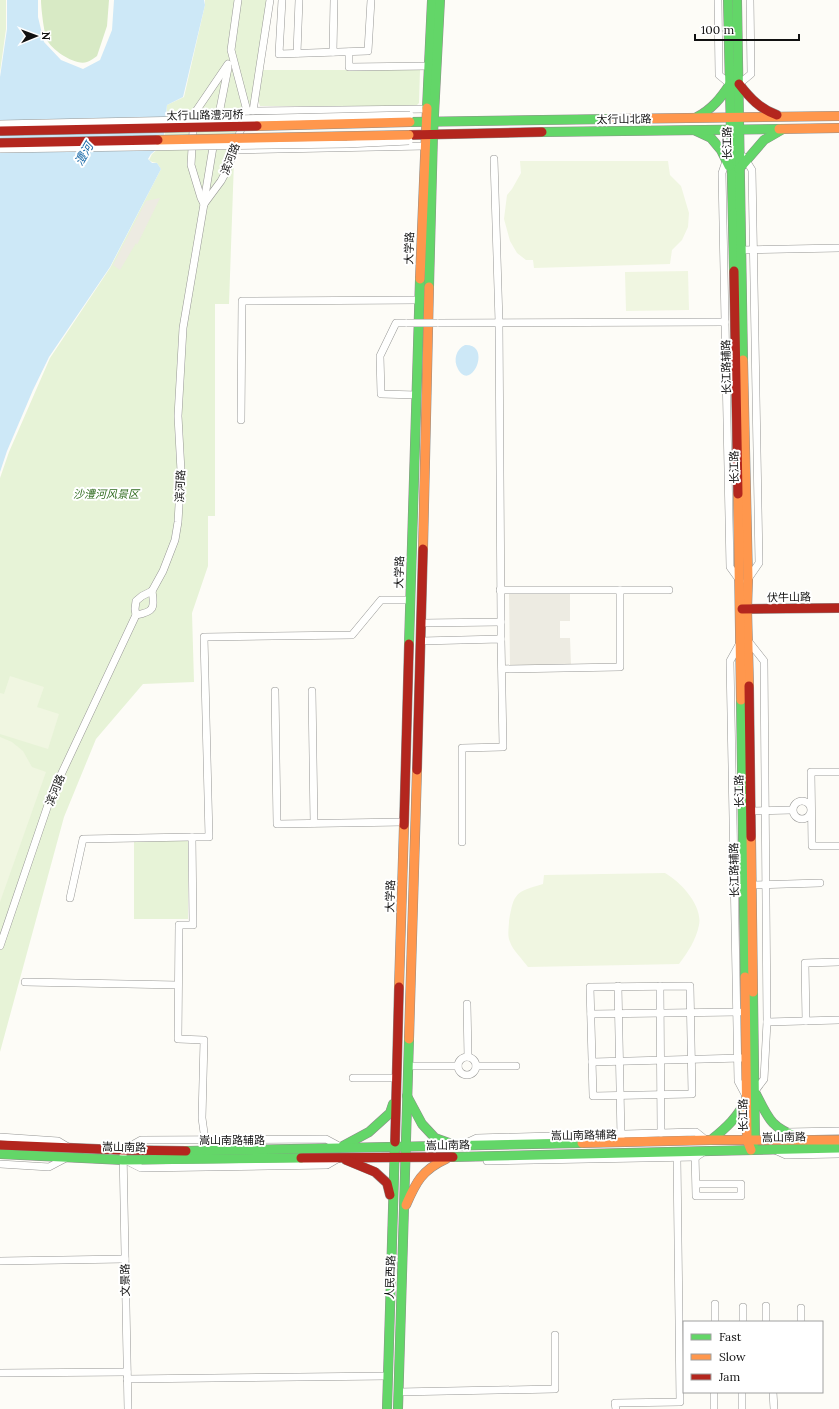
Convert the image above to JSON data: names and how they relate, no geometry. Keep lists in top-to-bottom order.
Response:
{
  "streets": {
    "main road": [
      "太行山路澧河桥",
      "太行山北路",
      "长江路",
      "大学路",
      "伏牛山路",
      "嵩山南路",
      "人民西路"
    ],
    "street": [
      "滨河路",
      "长江路辅路",
      "嵩山南路辅路",
      "文景路"
    ]
  },
  "crossings": [
    ["太行山路澧河桥", "太行山北路"],
    ["太行山北路", "长江路"],
    ["太行山北路", "大学路"],
    ["长江路", "长江路辅路"],
    ["长江路", "伏牛山路"],
    ["长江路", "嵩山南路"],
    ["大学路", "嵩山南路"],
    ["大学路", "人民西路"],
    ["嵩山南路辅路", "嵩山南路"],
    ["嵩山南路辅路", "文景路"],
    ["嵩山南路", "人民西路"],
    ["嵩山南路", "文景路"]
  ],
  "water": ["澧河"],
  "parks": ["沙澧河风景区"],
  "legend": ["Fast", "Slow", "Jam"],
  "scale_bar": "100 m",
  "north": "right"
}
